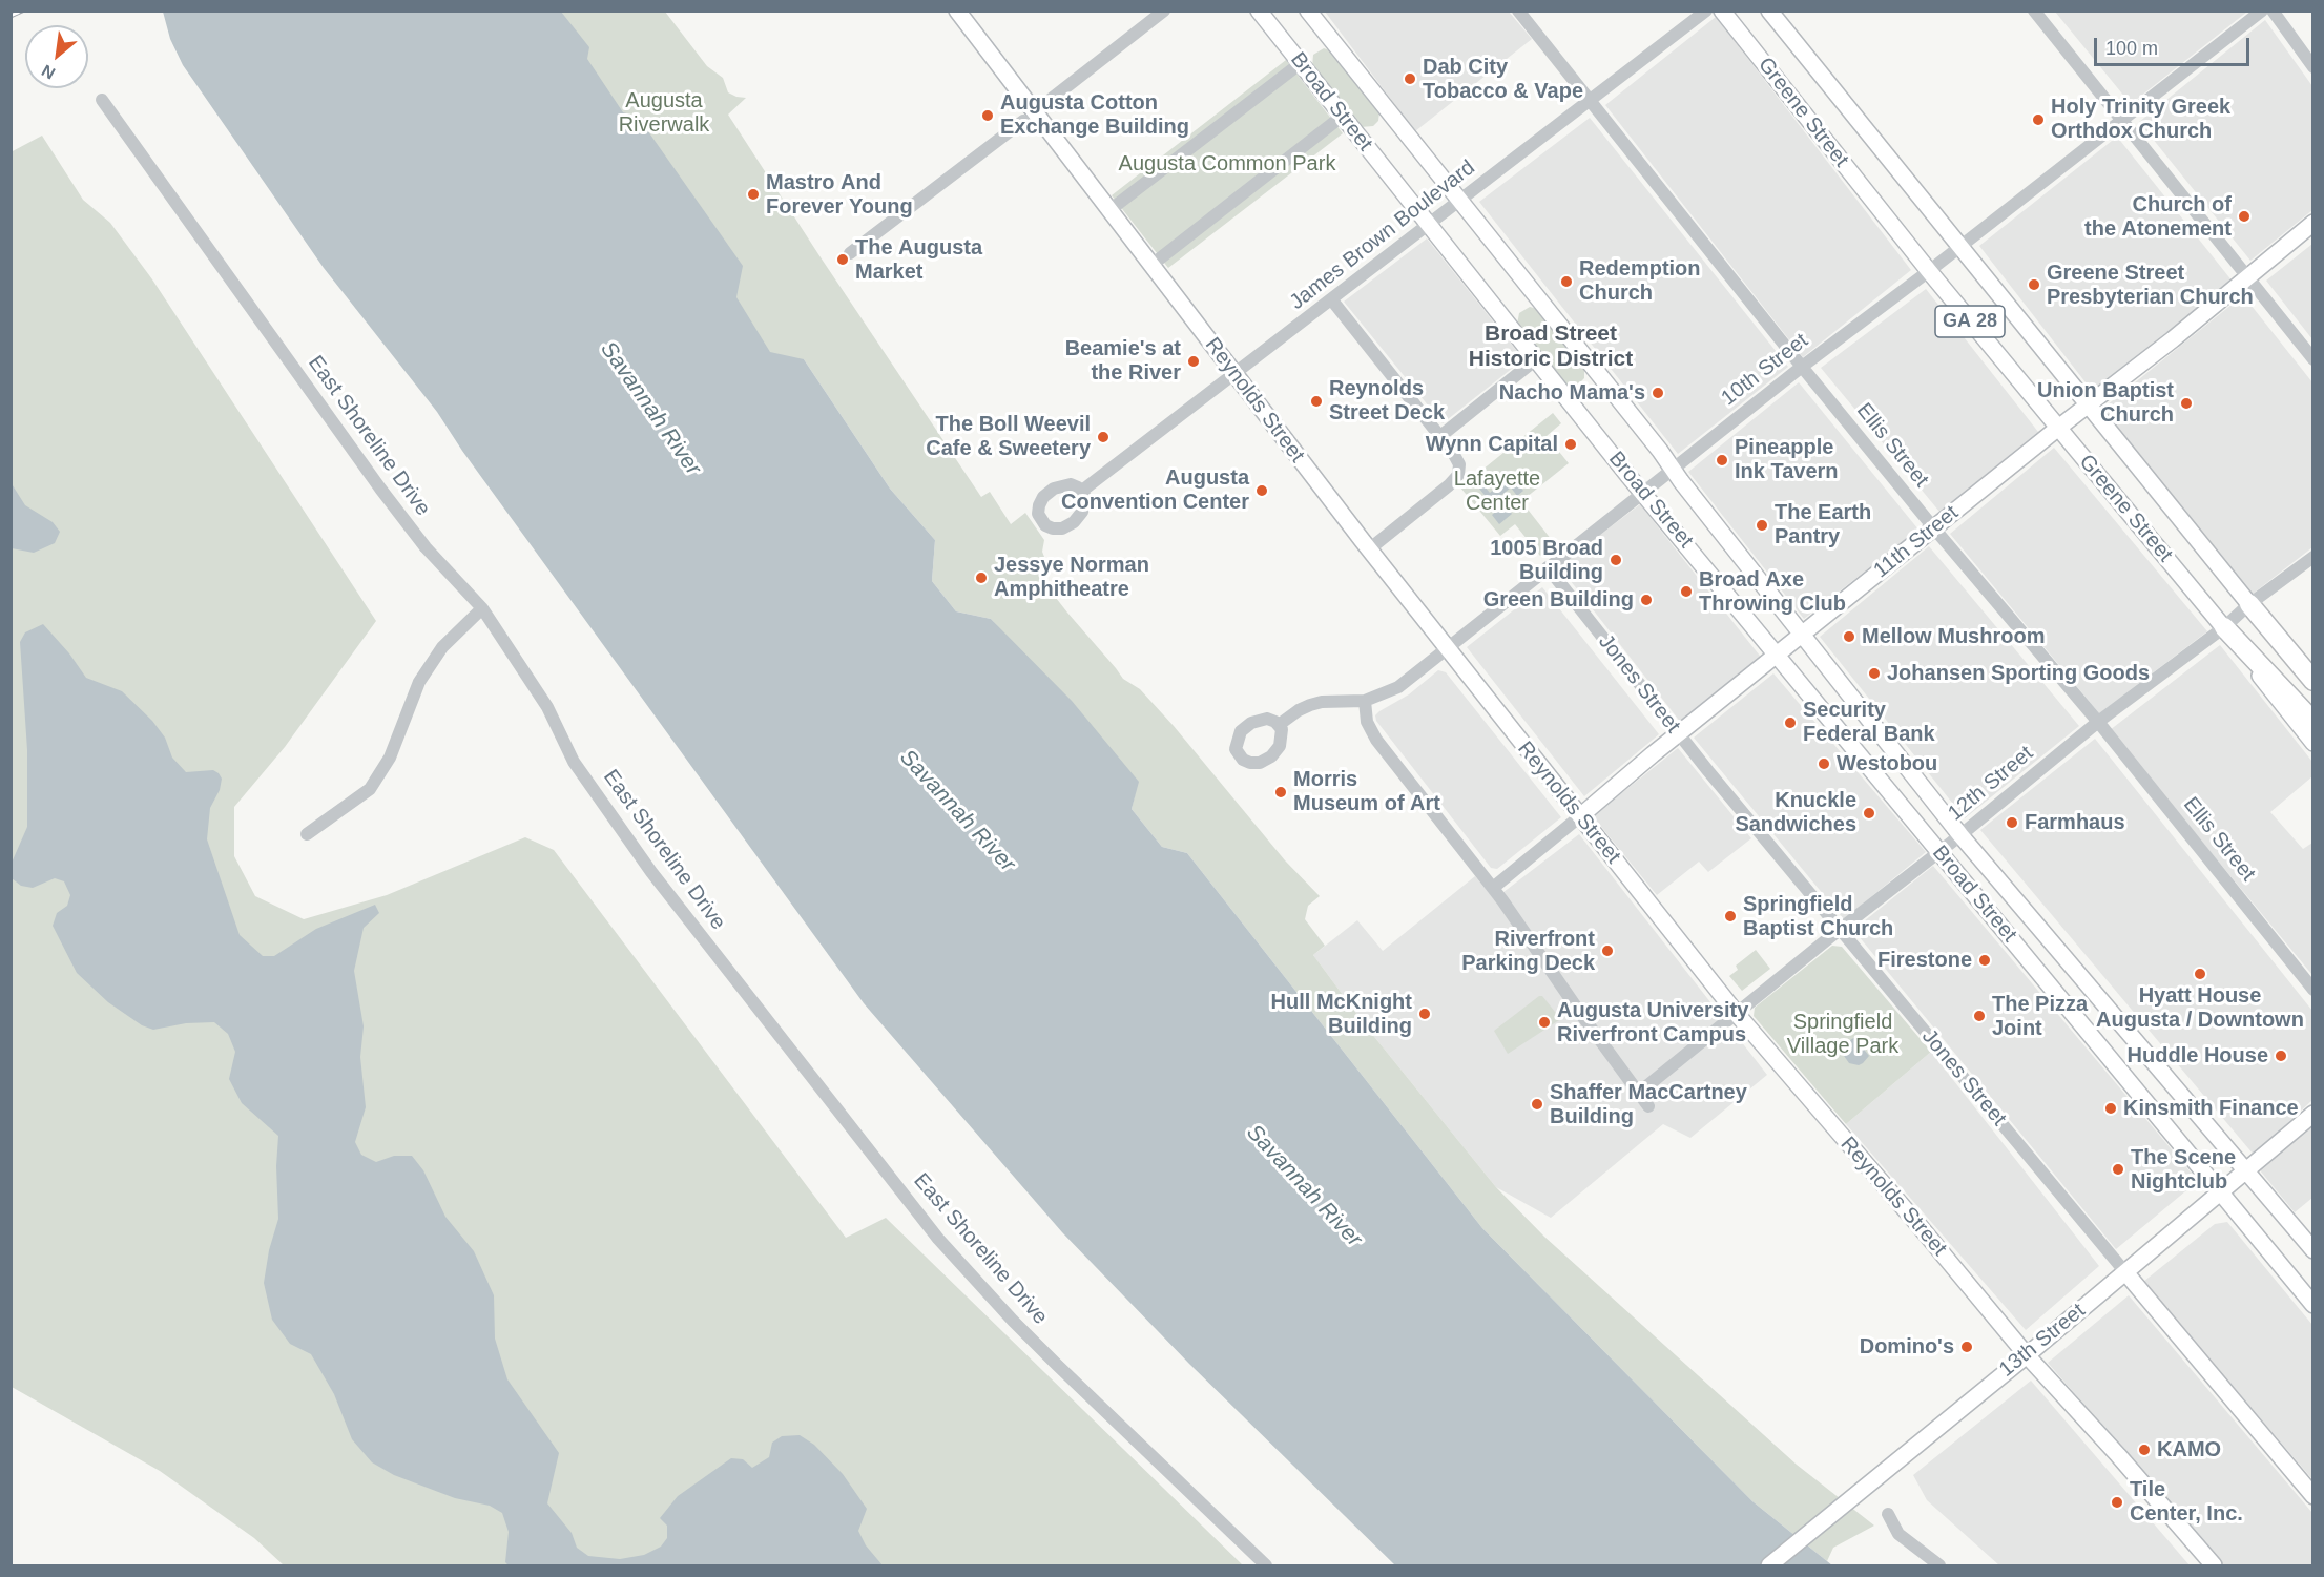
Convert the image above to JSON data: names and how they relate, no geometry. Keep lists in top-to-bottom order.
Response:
{
  "streets": {
    "highway": ["GA 28"],
    "main road": [
      "Broad Street",
      "Greene Street",
      "Reynolds Street",
      "11th Street",
      "Jones Street",
      "13th Street"
    ],
    "street": [
      "James Brown Boulevard",
      "10th Street",
      "East Shoreline Drive",
      "Ellis Street",
      "12th Street"
    ]
  },
  "crossings": [
    ["Broad Street", "James Brown Boulevard"],
    ["Broad Street", "10th Street"],
    ["Broad Street", "11th Street"],
    ["Broad Street", "12th Street"],
    ["Broad Street", "13th Street"],
    ["Greene Street", "GA 28"],
    ["Greene Street", "10th Street"],
    ["Greene Street", "11th Street"],
    ["Greene Street", "12th Street"],
    ["James Brown Boulevard", "Reynolds Street"],
    ["James Brown Boulevard", "Ellis Street"],
    ["GA 28", "12th Street"],
    ["10th Street", "Reynolds Street"],
    ["10th Street", "Ellis Street"],
    ["10th Street", "Jones Street"],
    ["Reynolds Street", "11th Street"],
    ["Reynolds Street", "12th Street"],
    ["Reynolds Street", "13th Street"],
    ["Ellis Street", "11th Street"],
    ["Ellis Street", "12th Street"],
    ["11th Street", "Jones Street"],
    ["Jones Street", "12th Street"],
    ["Jones Street", "13th Street"]
  ],
  "districts": ["Broad Street Historic District"],
  "water": ["Savannah River"],
  "parks": [
    "Augusta Riverwalk",
    "Augusta Common Park",
    "Lafayette Center",
    "Springfield Village Park"
  ],
  "places": [
    "Dab City Tobacco & Vape",
    "Augusta Cotton Exchange Building",
    "Holy Trinity Greek Orthdox Church",
    "Mastro And Forever Young",
    "Church of the Atonement",
    "The Augusta Market",
    "Redemption Church",
    "Greene Street Presbyterian Church",
    "Beamie's at the River",
    "Nacho Mama's",
    "Reynolds Street Deck",
    "Union Baptist Church",
    "The Boll Weevil Cafe & Sweetery",
    "Wynn Capital",
    "Pineapple Ink Tavern",
    "Augusta Convention Center",
    "The Earth Pantry",
    "1005 Broad Building",
    "Jessye Norman Amphitheatre",
    "Broad Axe Throwing Club",
    "Green Building",
    "Mellow Mushroom",
    "Johansen Sporting Goods",
    "Security Federal Bank",
    "Westobou",
    "Morris Museum of Art",
    "Knuckle Sandwiches",
    "Farmhaus",
    "Springfield Baptist Church",
    "Riverfront Parking Deck",
    "Firestone",
    "Hyatt House Augusta / Downtown",
    "Hull McKnight Building",
    "The Pizza Joint",
    "Augusta University Riverfront Campus",
    "Huddle House",
    "Shaffer MacCartney Building",
    "Kinsmith Finance",
    "The Scene Nightclub",
    "Domino's",
    "KAMO",
    "Tile Center, Inc."
  ],
  "scale_bar": "100 m",
  "north": "bottom left"
}
